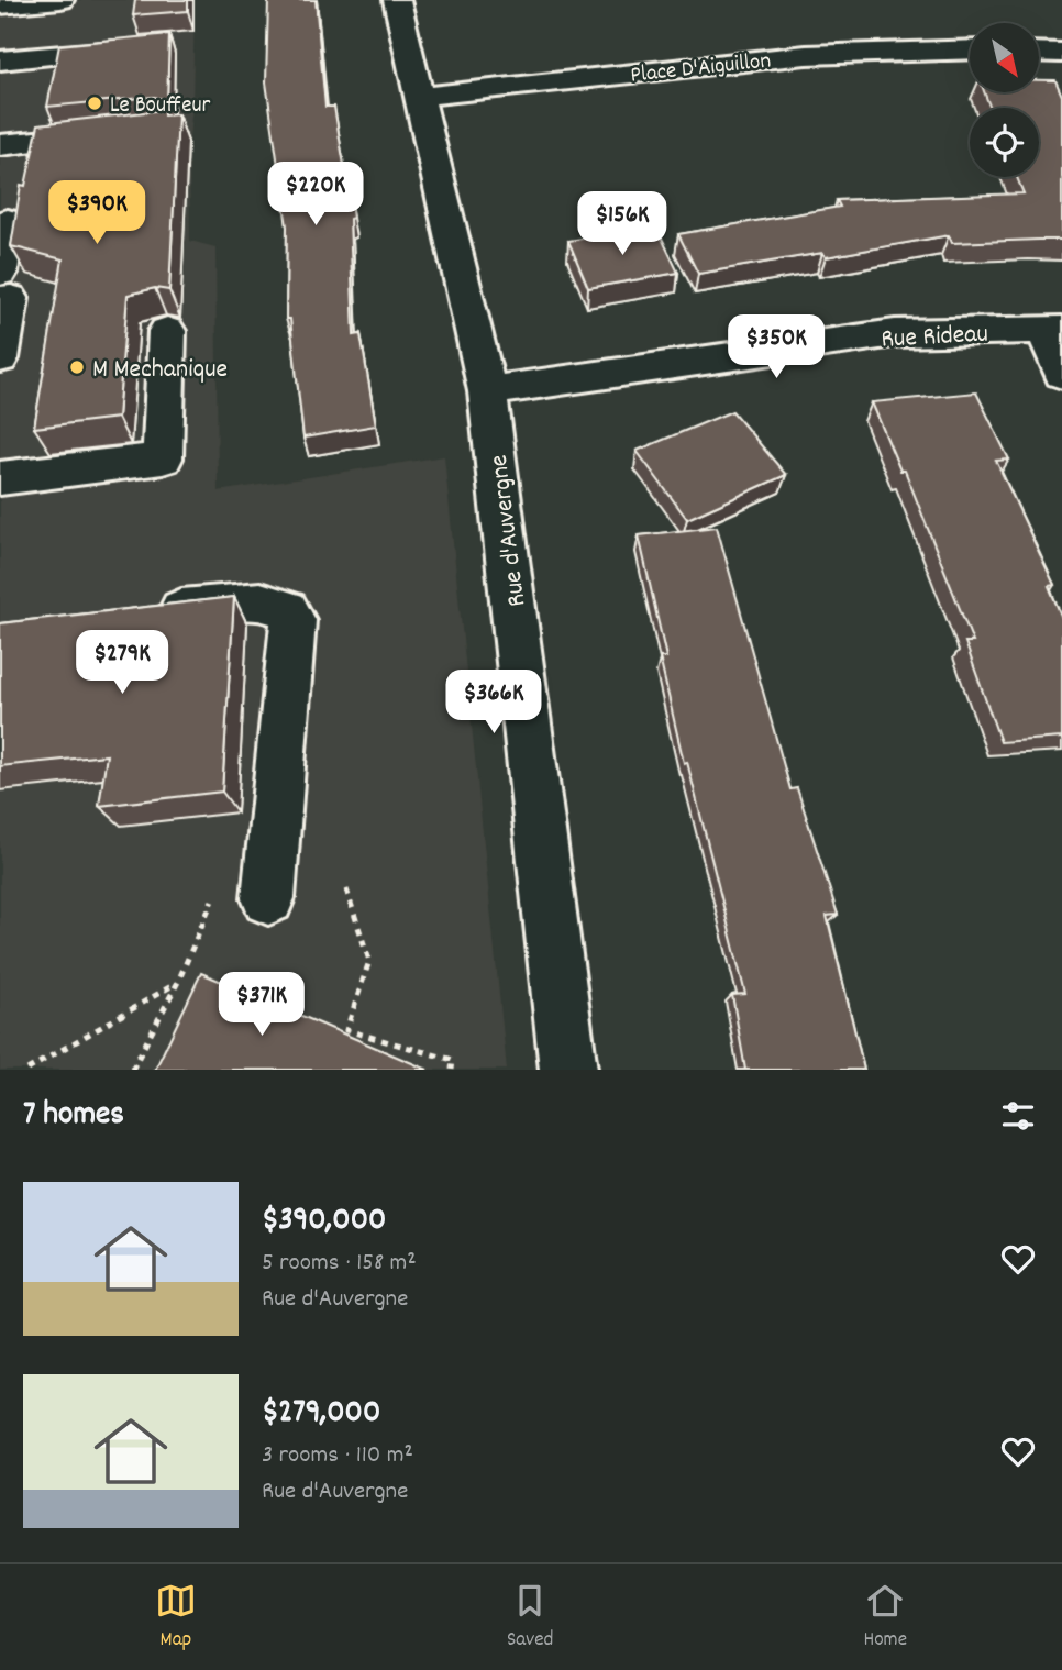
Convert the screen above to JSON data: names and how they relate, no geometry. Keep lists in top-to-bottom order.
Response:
{
  "streets": {
    "street": ["Place D'Aiguillon", "Rue Rideau", "Rue d'Auvergne"]
  },
  "crossings": [
    ["Place D'Aiguillon", "Rue d'Auvergne"],
    ["Rue Rideau", "Rue d'Auvergne"]
  ],
  "places": ["Le Bouffeur", "M Mechanique"],
  "north": "bottom right",
  "page": {
    "price": [
      "$220K",
      "$390K",
      "$156K",
      "$350K",
      "$279K",
      "$366K",
      "$371K"
    ],
    "heading": "7 homes",
    "list": [
      {
        "name": "$390,000",
        "note": "5 rooms · 158 m² · Rue d'Auvergne"
      },
      {
        "name": "$279,000",
        "note": "3 rooms · 110 m² · Rue d'Auvergne"
      }
    ],
    "tabs": ["Map", "Saved", "Home"]
  }
}
